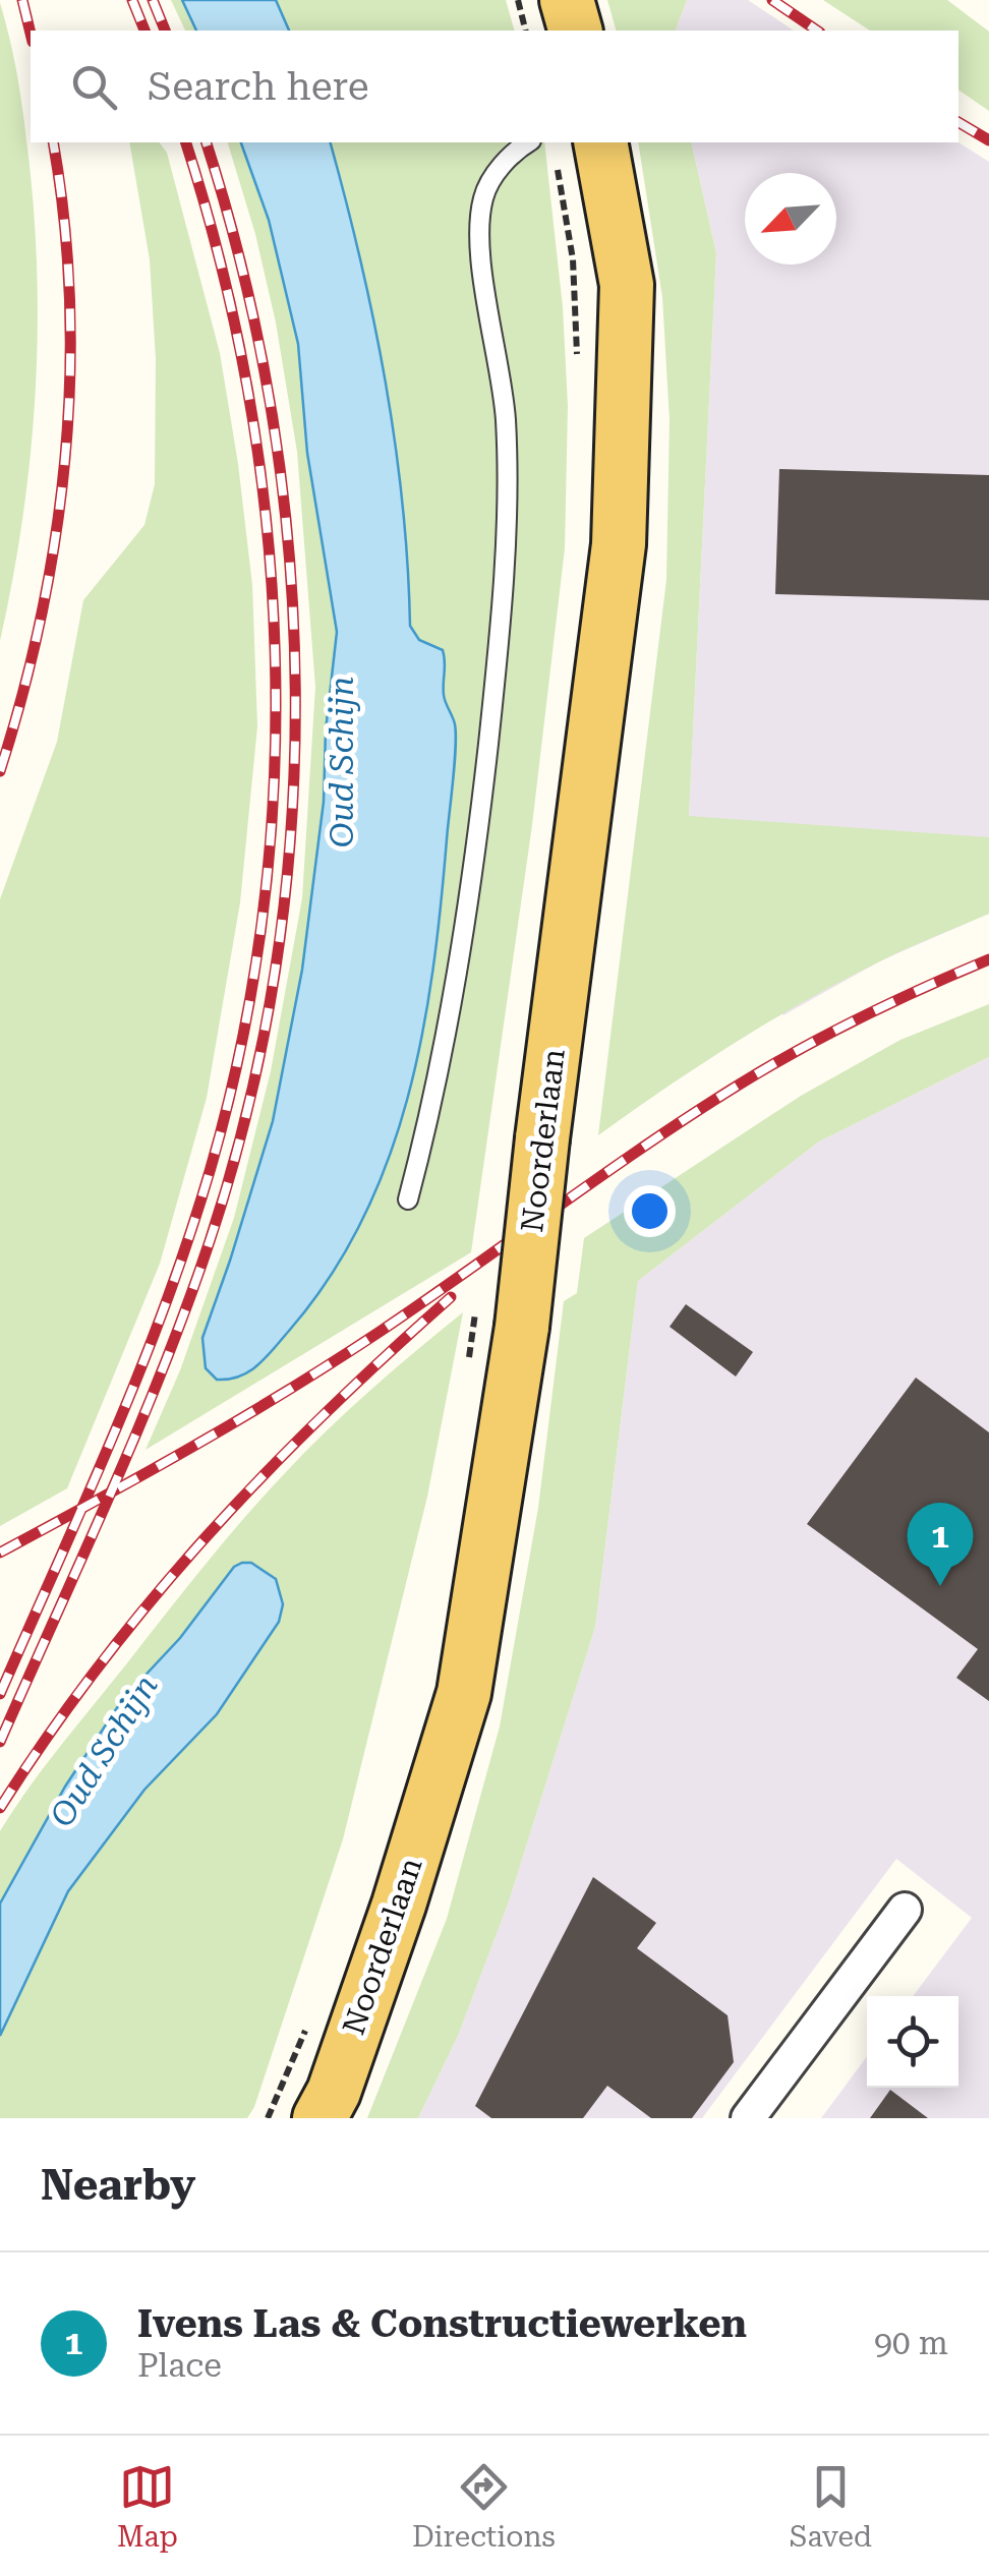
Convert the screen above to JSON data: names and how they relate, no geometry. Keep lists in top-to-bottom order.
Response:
{
  "streets": {
    "main road": ["Noorderlaan"]
  },
  "water": ["Oud Schijn"],
  "north": "bottom left",
  "page": {
    "search": "Search here",
    "pins": "1",
    "heading": "Nearby",
    "list": [
      {
        "mark": "1",
        "name": "Ivens Las & Constructiewerken",
        "note": "Place",
        "value": "90 m"
      }
    ],
    "nav": ["Map", "Directions", "Saved"]
  }
}
